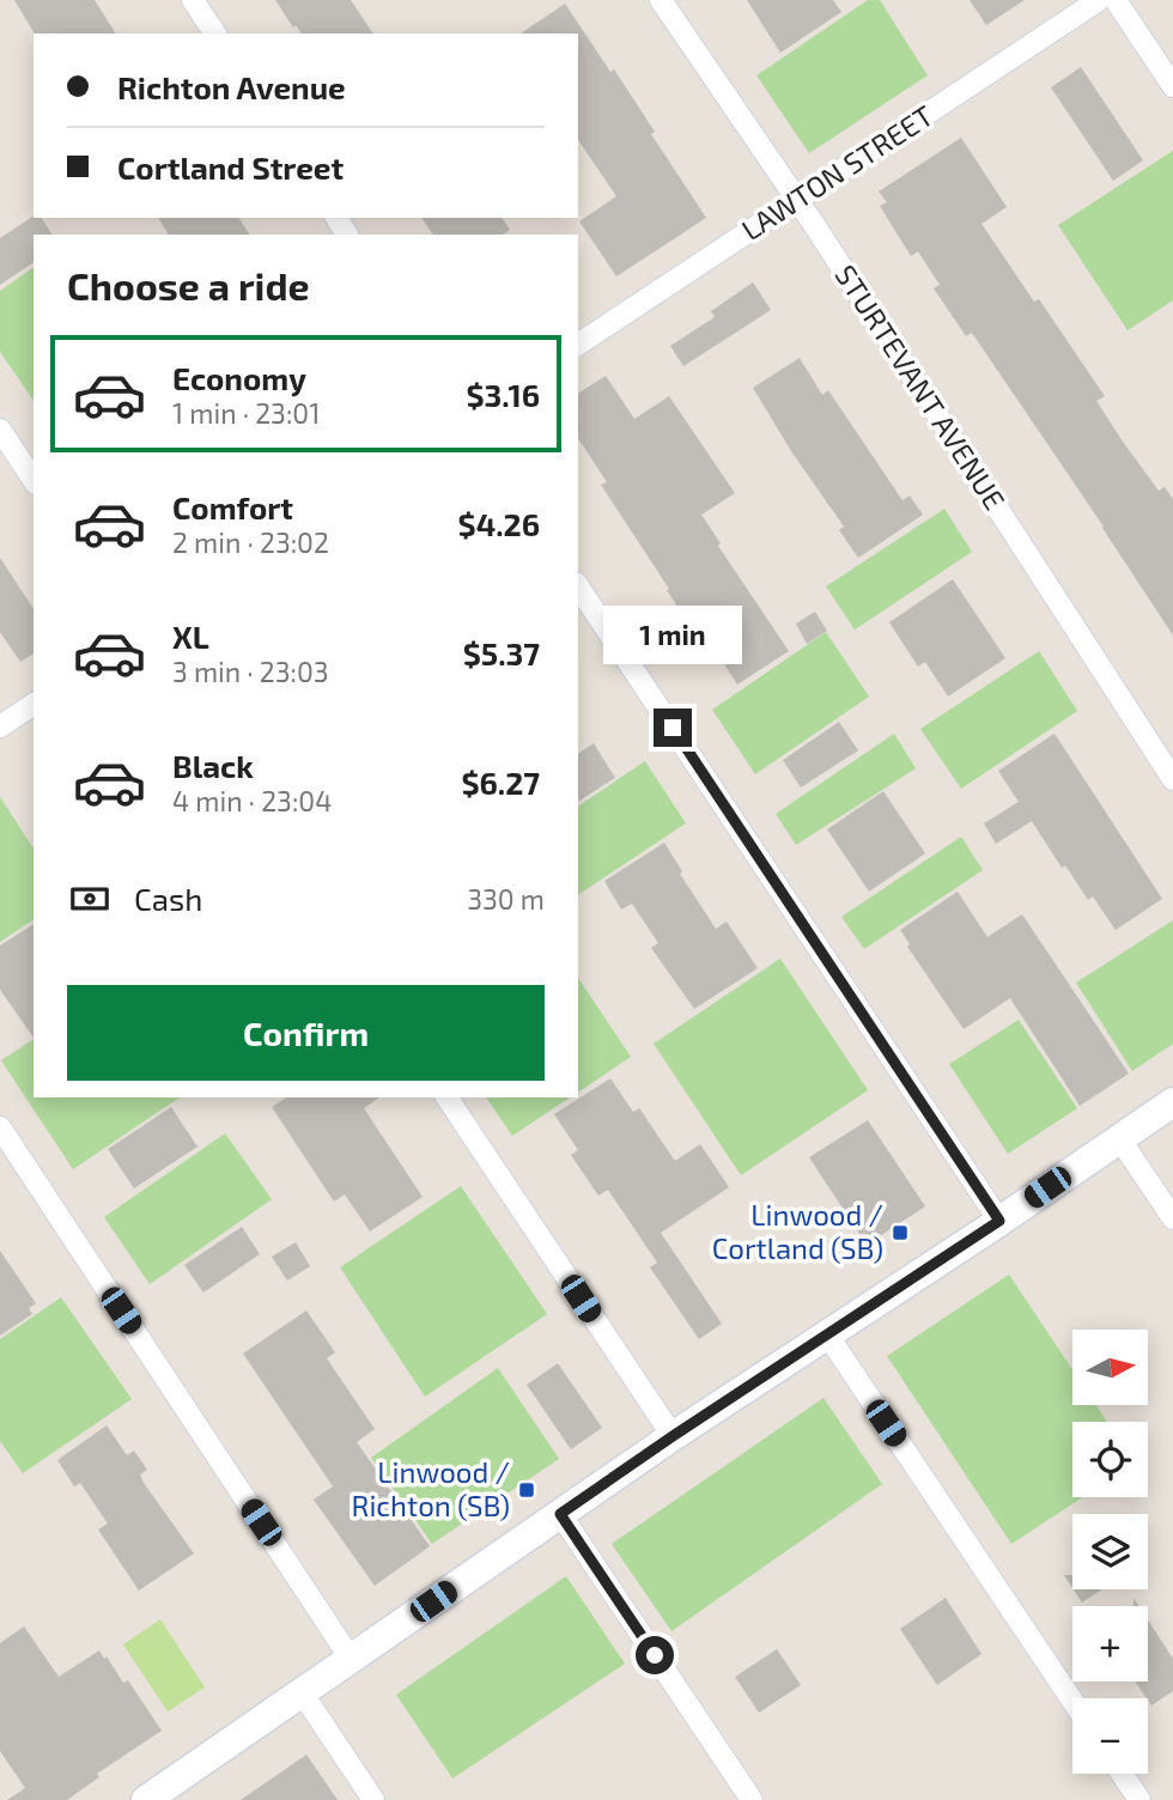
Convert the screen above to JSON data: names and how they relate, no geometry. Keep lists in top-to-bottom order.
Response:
{
  "streets": {
    "street": ["LAWTON STREET", "STURTEVANT AVENUE"]
  },
  "crossings": [
    ["LAWTON STREET", "STURTEVANT AVENUE"]
  ],
  "places": {
    "transit": ["Linwood / Cortland (SB)", "Linwood / Richton (SB)"]
  },
  "north": "right",
  "page": {
    "banner": ["Richton Avenue", "Cortland Street"],
    "heading": "Choose a ride",
    "list": [
      {
        "name": "Economy",
        "note": "1 min · 23:01",
        "value": "$3.16"
      },
      {
        "name": "Comfort",
        "note": "2 min · 23:02",
        "value": "$4.26"
      },
      {
        "name": "XL",
        "note": "3 min · 23:03",
        "value": "$5.37"
      },
      {
        "name": "Black",
        "note": "4 min · 23:04",
        "value": "$6.27"
      }
    ],
    "bubble": "1 min",
    "pay": ["Cash", "330 m"],
    "buttons": "Confirm",
    "map_buttons": ["+", "−"]
  }
}
